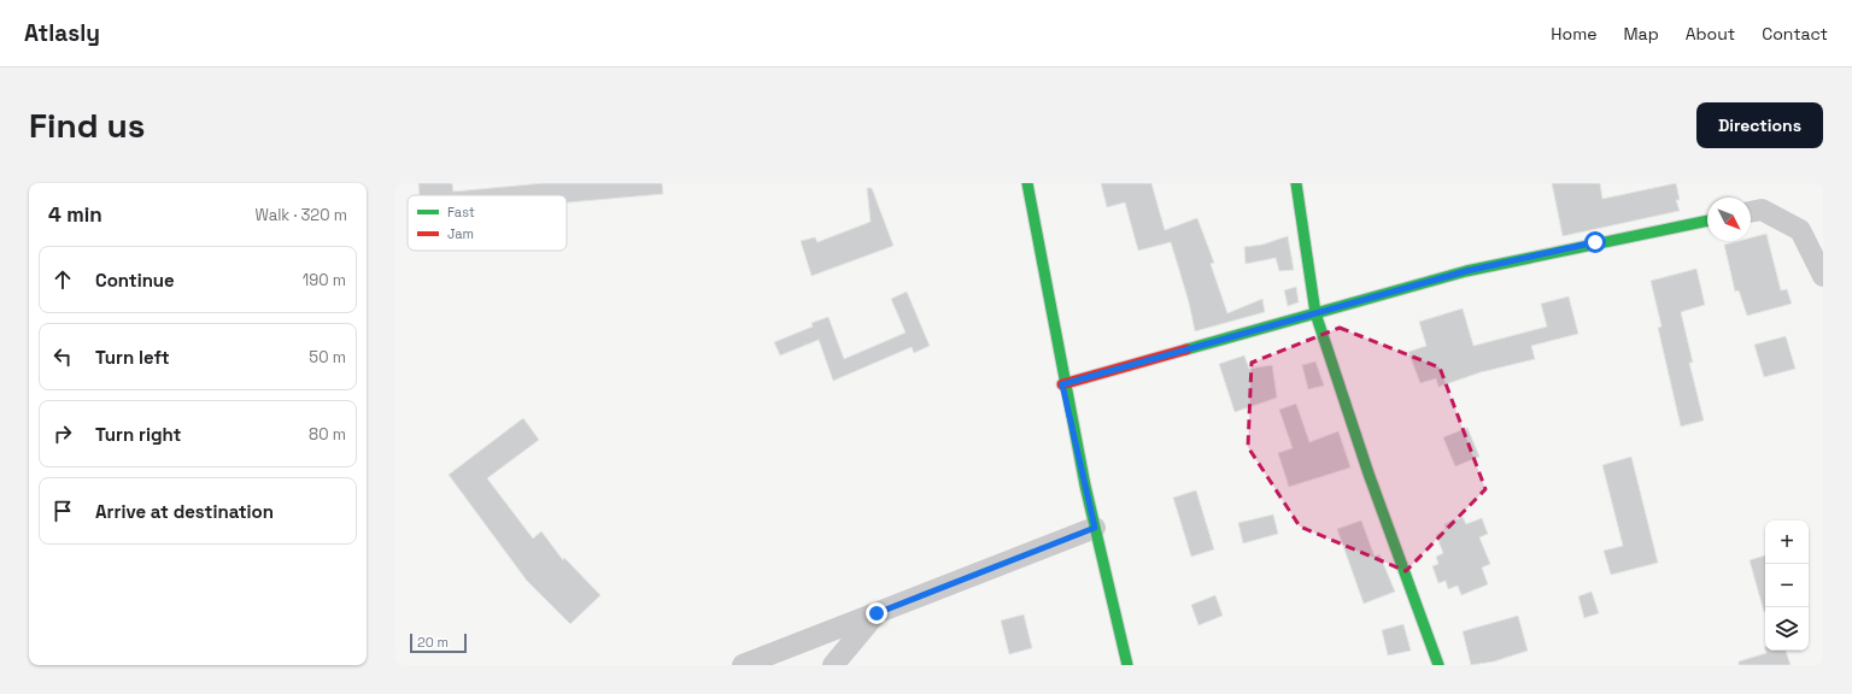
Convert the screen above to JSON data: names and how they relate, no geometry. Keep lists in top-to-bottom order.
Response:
{
  "legend": ["Fast", "Jam"],
  "scale_bar": "20 m",
  "north": "bottom right",
  "page": {
    "header": "Atlasly",
    "nav": [
      "Home",
      "Map",
      "About",
      "Contact"
    ],
    "buttons": "Directions",
    "title": "Find us",
    "heading": ["4 min", "Walk · 320 m"],
    "list": [
      ["Continue", "190 m"],
      ["Turn left", "50 m"],
      ["Turn right", "80 m"],
      "Arrive at destination"
    ],
    "map_buttons": ["+", "−"],
    "scale": "20 m"
  }
}
